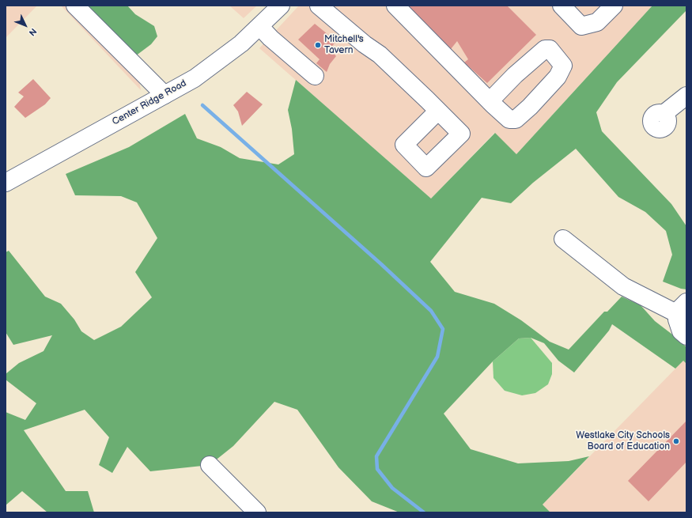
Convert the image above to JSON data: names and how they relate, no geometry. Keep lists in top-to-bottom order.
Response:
{
  "streets": {
    "main road": ["Center Ridge Road"]
  },
  "places": ["Mitchell's Tavern", "Westlake City Schools Board of Education"],
  "north": "bottom right"
}
